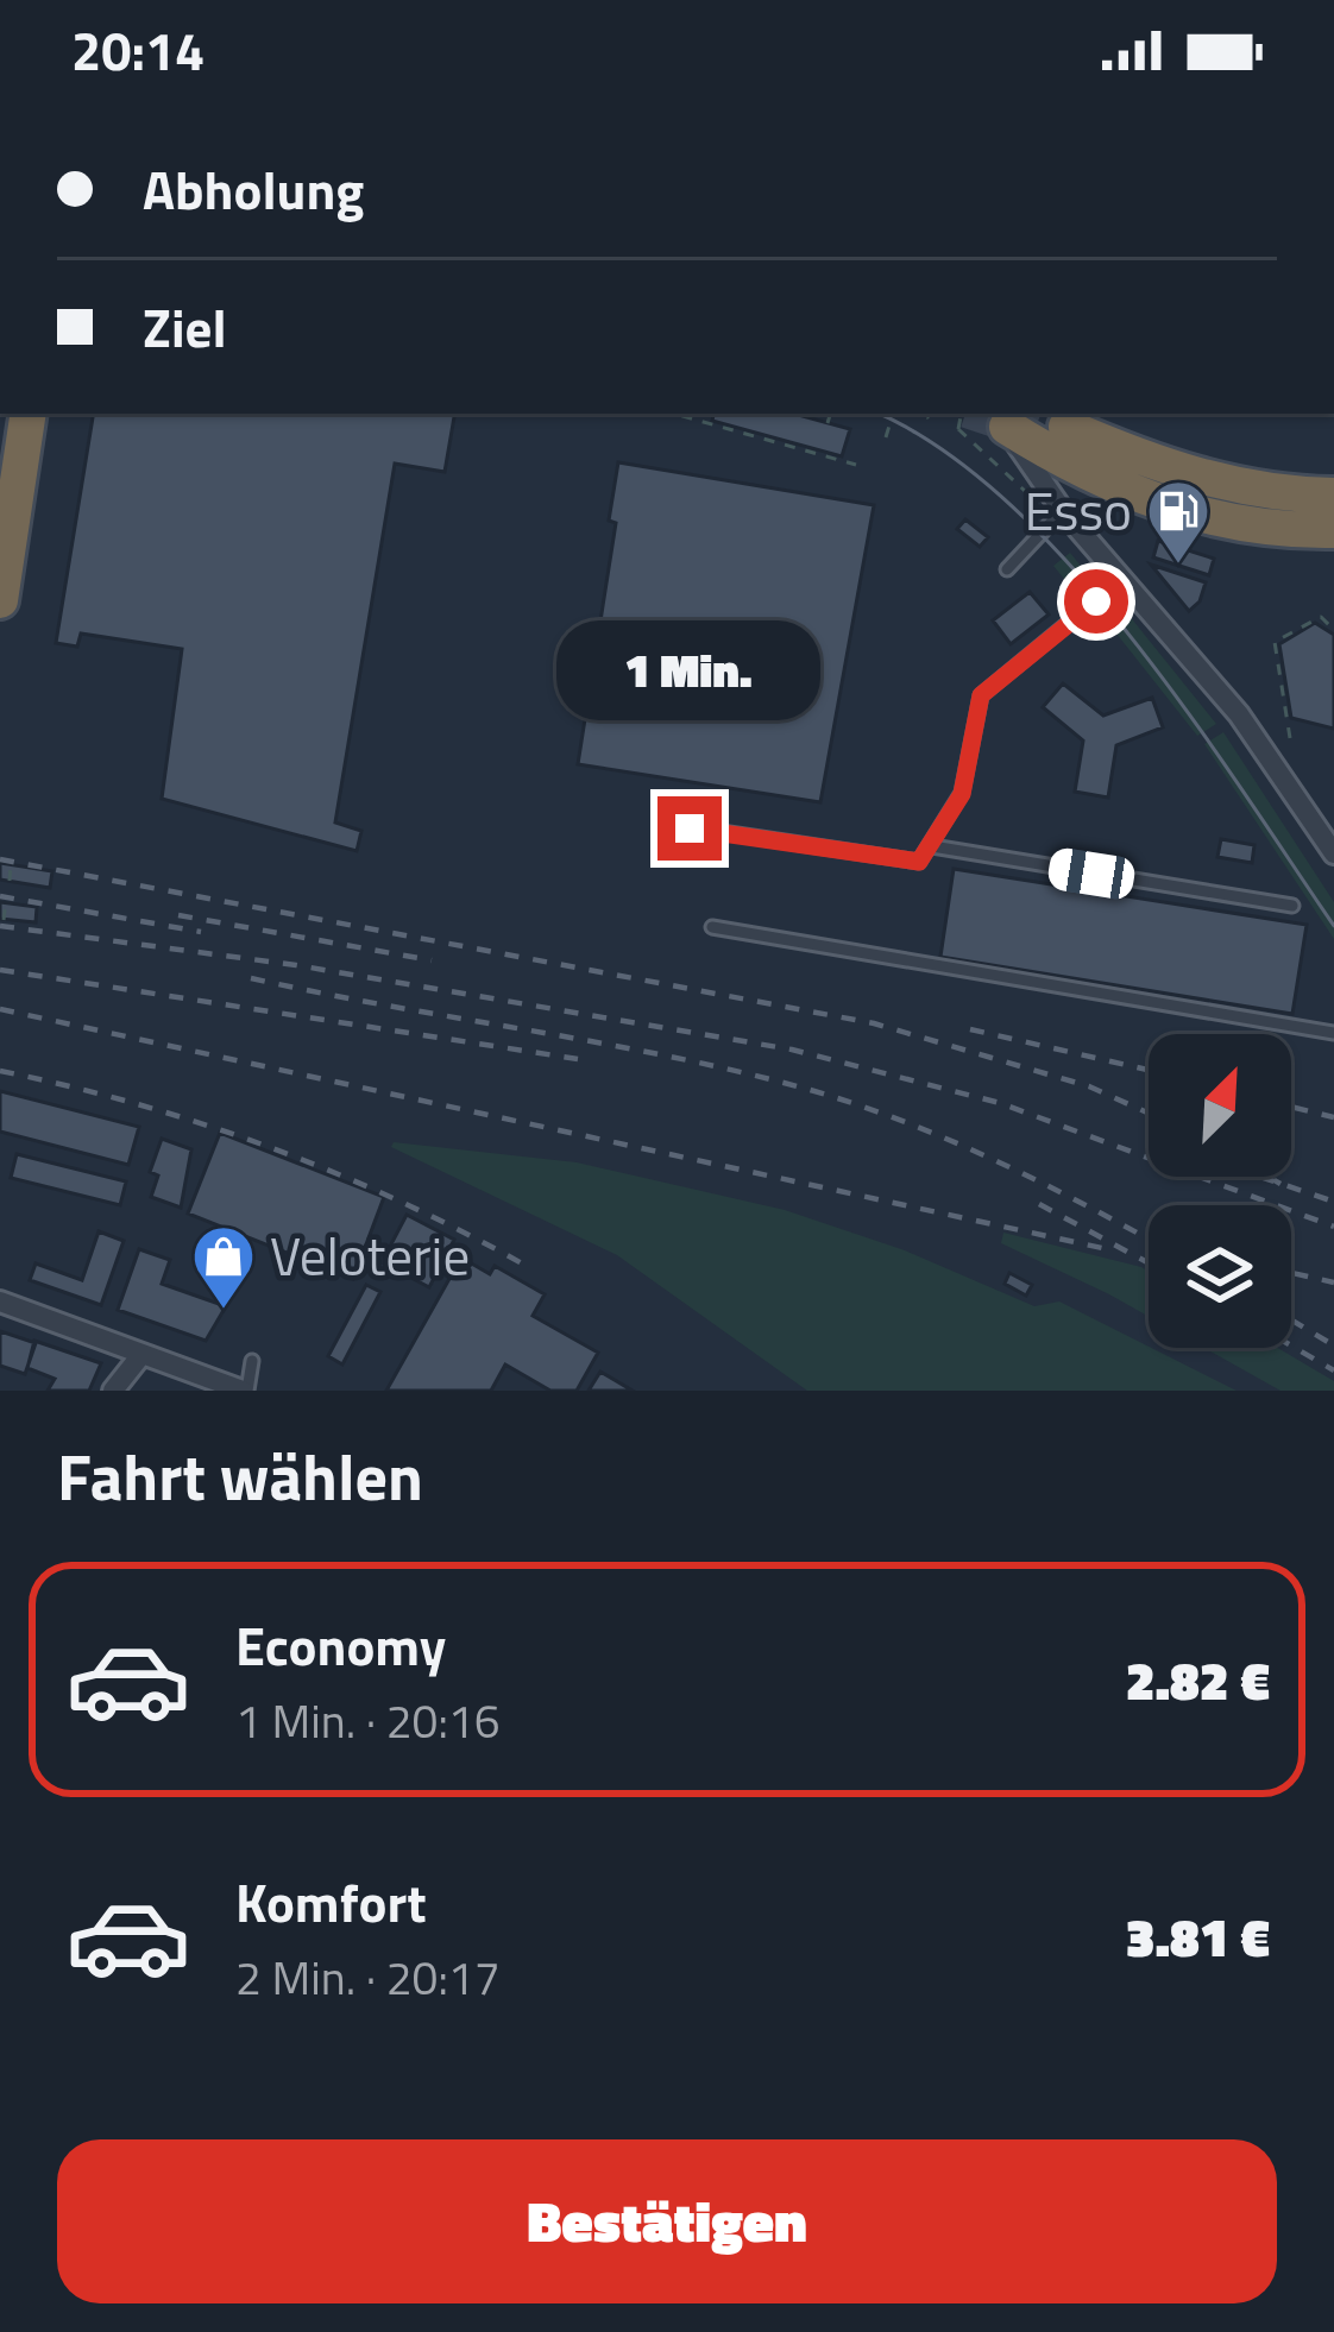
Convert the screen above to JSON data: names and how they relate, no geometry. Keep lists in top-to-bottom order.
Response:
{
  "places": {
    "fuel station": ["Esso"],
    "shop": ["Veloterie"]
  },
  "north": "top right",
  "page": {
    "status": "20:14",
    "banner": ["Abholung", "Ziel"],
    "bubble": "1 Min.",
    "heading": "Fahrt wählen",
    "list": [
      {
        "name": "Economy",
        "note": "1 Min. · 20:16",
        "value": "2.82 €"
      },
      {
        "name": "Komfort",
        "note": "2 Min. · 20:17",
        "value": "3.81 €"
      }
    ],
    "buttons": "Bestätigen"
  }
}
